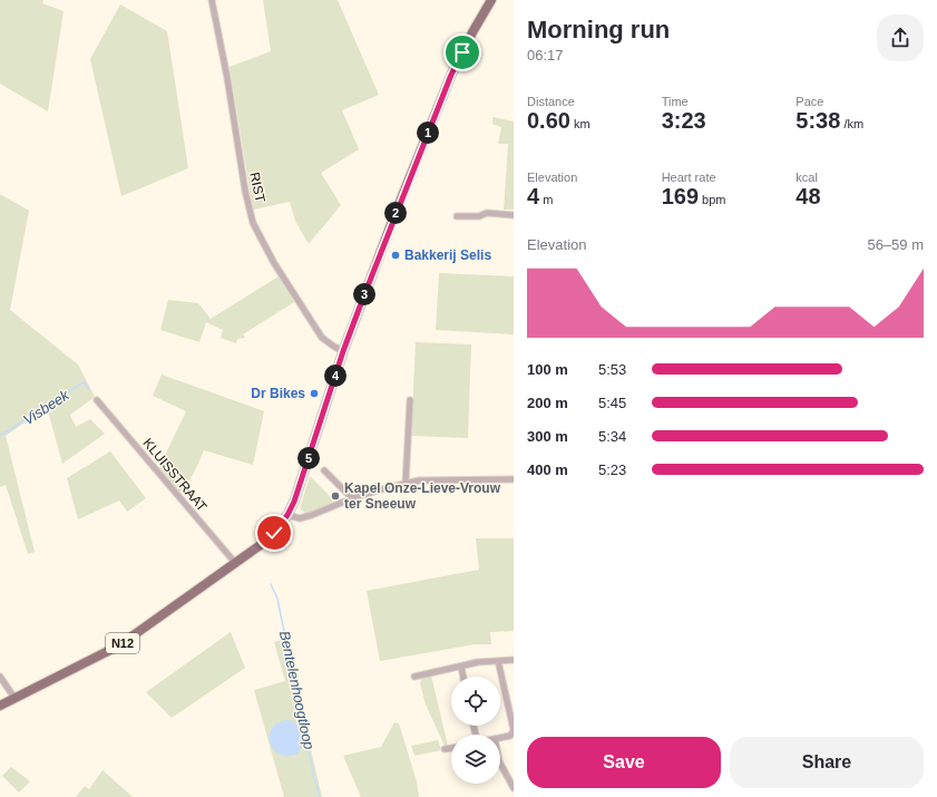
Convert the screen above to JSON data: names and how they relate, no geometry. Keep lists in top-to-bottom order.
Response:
{
  "streets": {
    "main road": ["N12"],
    "street": ["RIST", "KLUISSTRAAT"]
  },
  "crossings": [
    ["RIST", "N12"],
    ["KLUISSTRAAT", "N12"]
  ],
  "water": ["Visbeek", "Bentelenhoogtloop"],
  "places": ["Bakkerij Selis", "Dr Bikes", "Kapel Onze-Lieve-Vrouw ter Sneeuw"],
  "page": {
    "heading": ["Morning run", "06:17"],
    "stats": [
      ["Distance", "0.60 km"],
      ["Time", "3:23"],
      ["Pace", "5:38 /km"],
      ["Elevation", "4 m"],
      ["Heart rate", "169 bpm"],
      ["kcal", "48"]
    ],
    "pins": [
      "1",
      "2",
      "3",
      "4",
      "5"
    ],
    "chart": ["Elevation", "56–59 m"],
    "list": [
      {
        "name": "100 m",
        "note": "5:53"
      },
      {
        "name": "200 m",
        "note": "5:45"
      },
      {
        "name": "300 m",
        "note": "5:34"
      },
      {
        "name": "400 m",
        "note": "5:23"
      }
    ],
    "buttons": ["Save", "Share"]
  }
}
